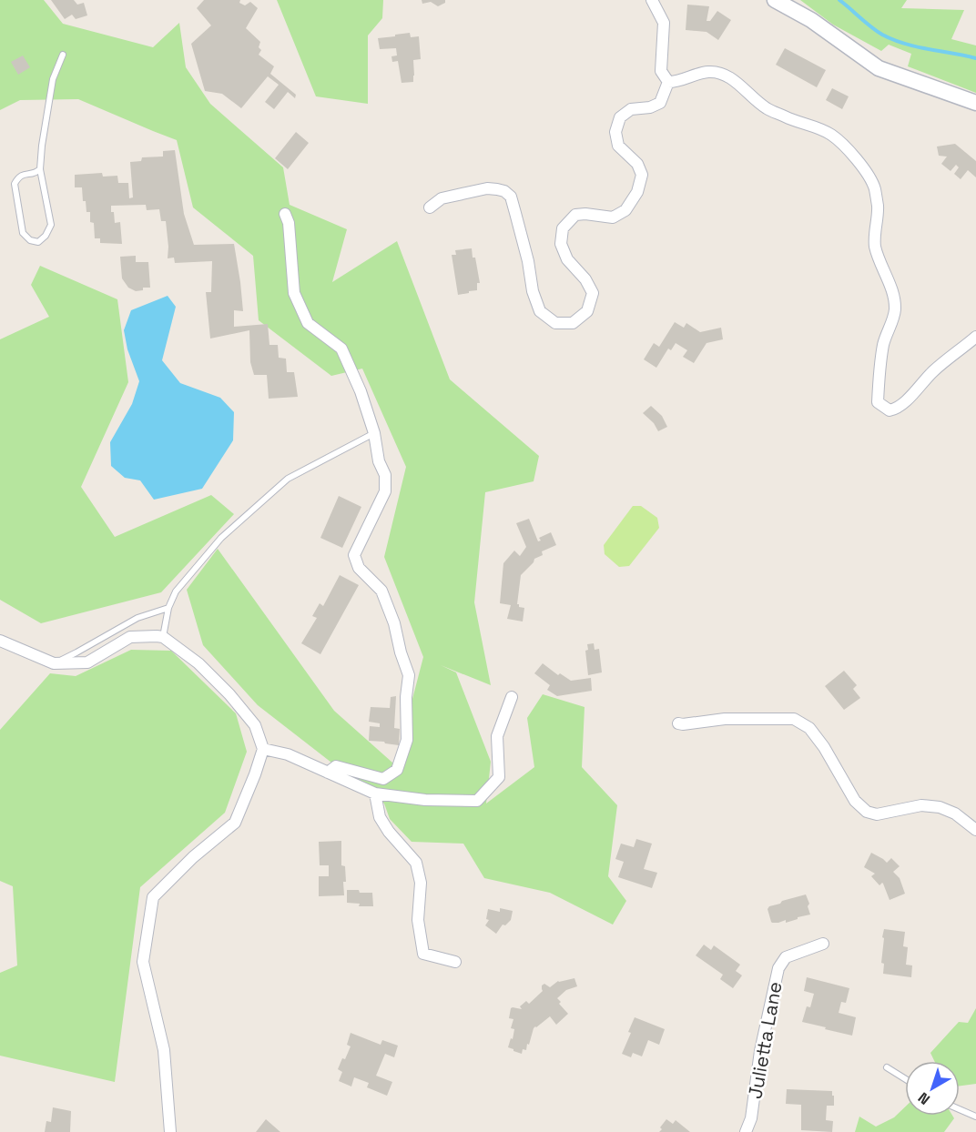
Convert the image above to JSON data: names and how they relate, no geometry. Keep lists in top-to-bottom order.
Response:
{
  "streets": {
    "street": ["Julietta Lane"]
  },
  "north": "bottom left"
}
